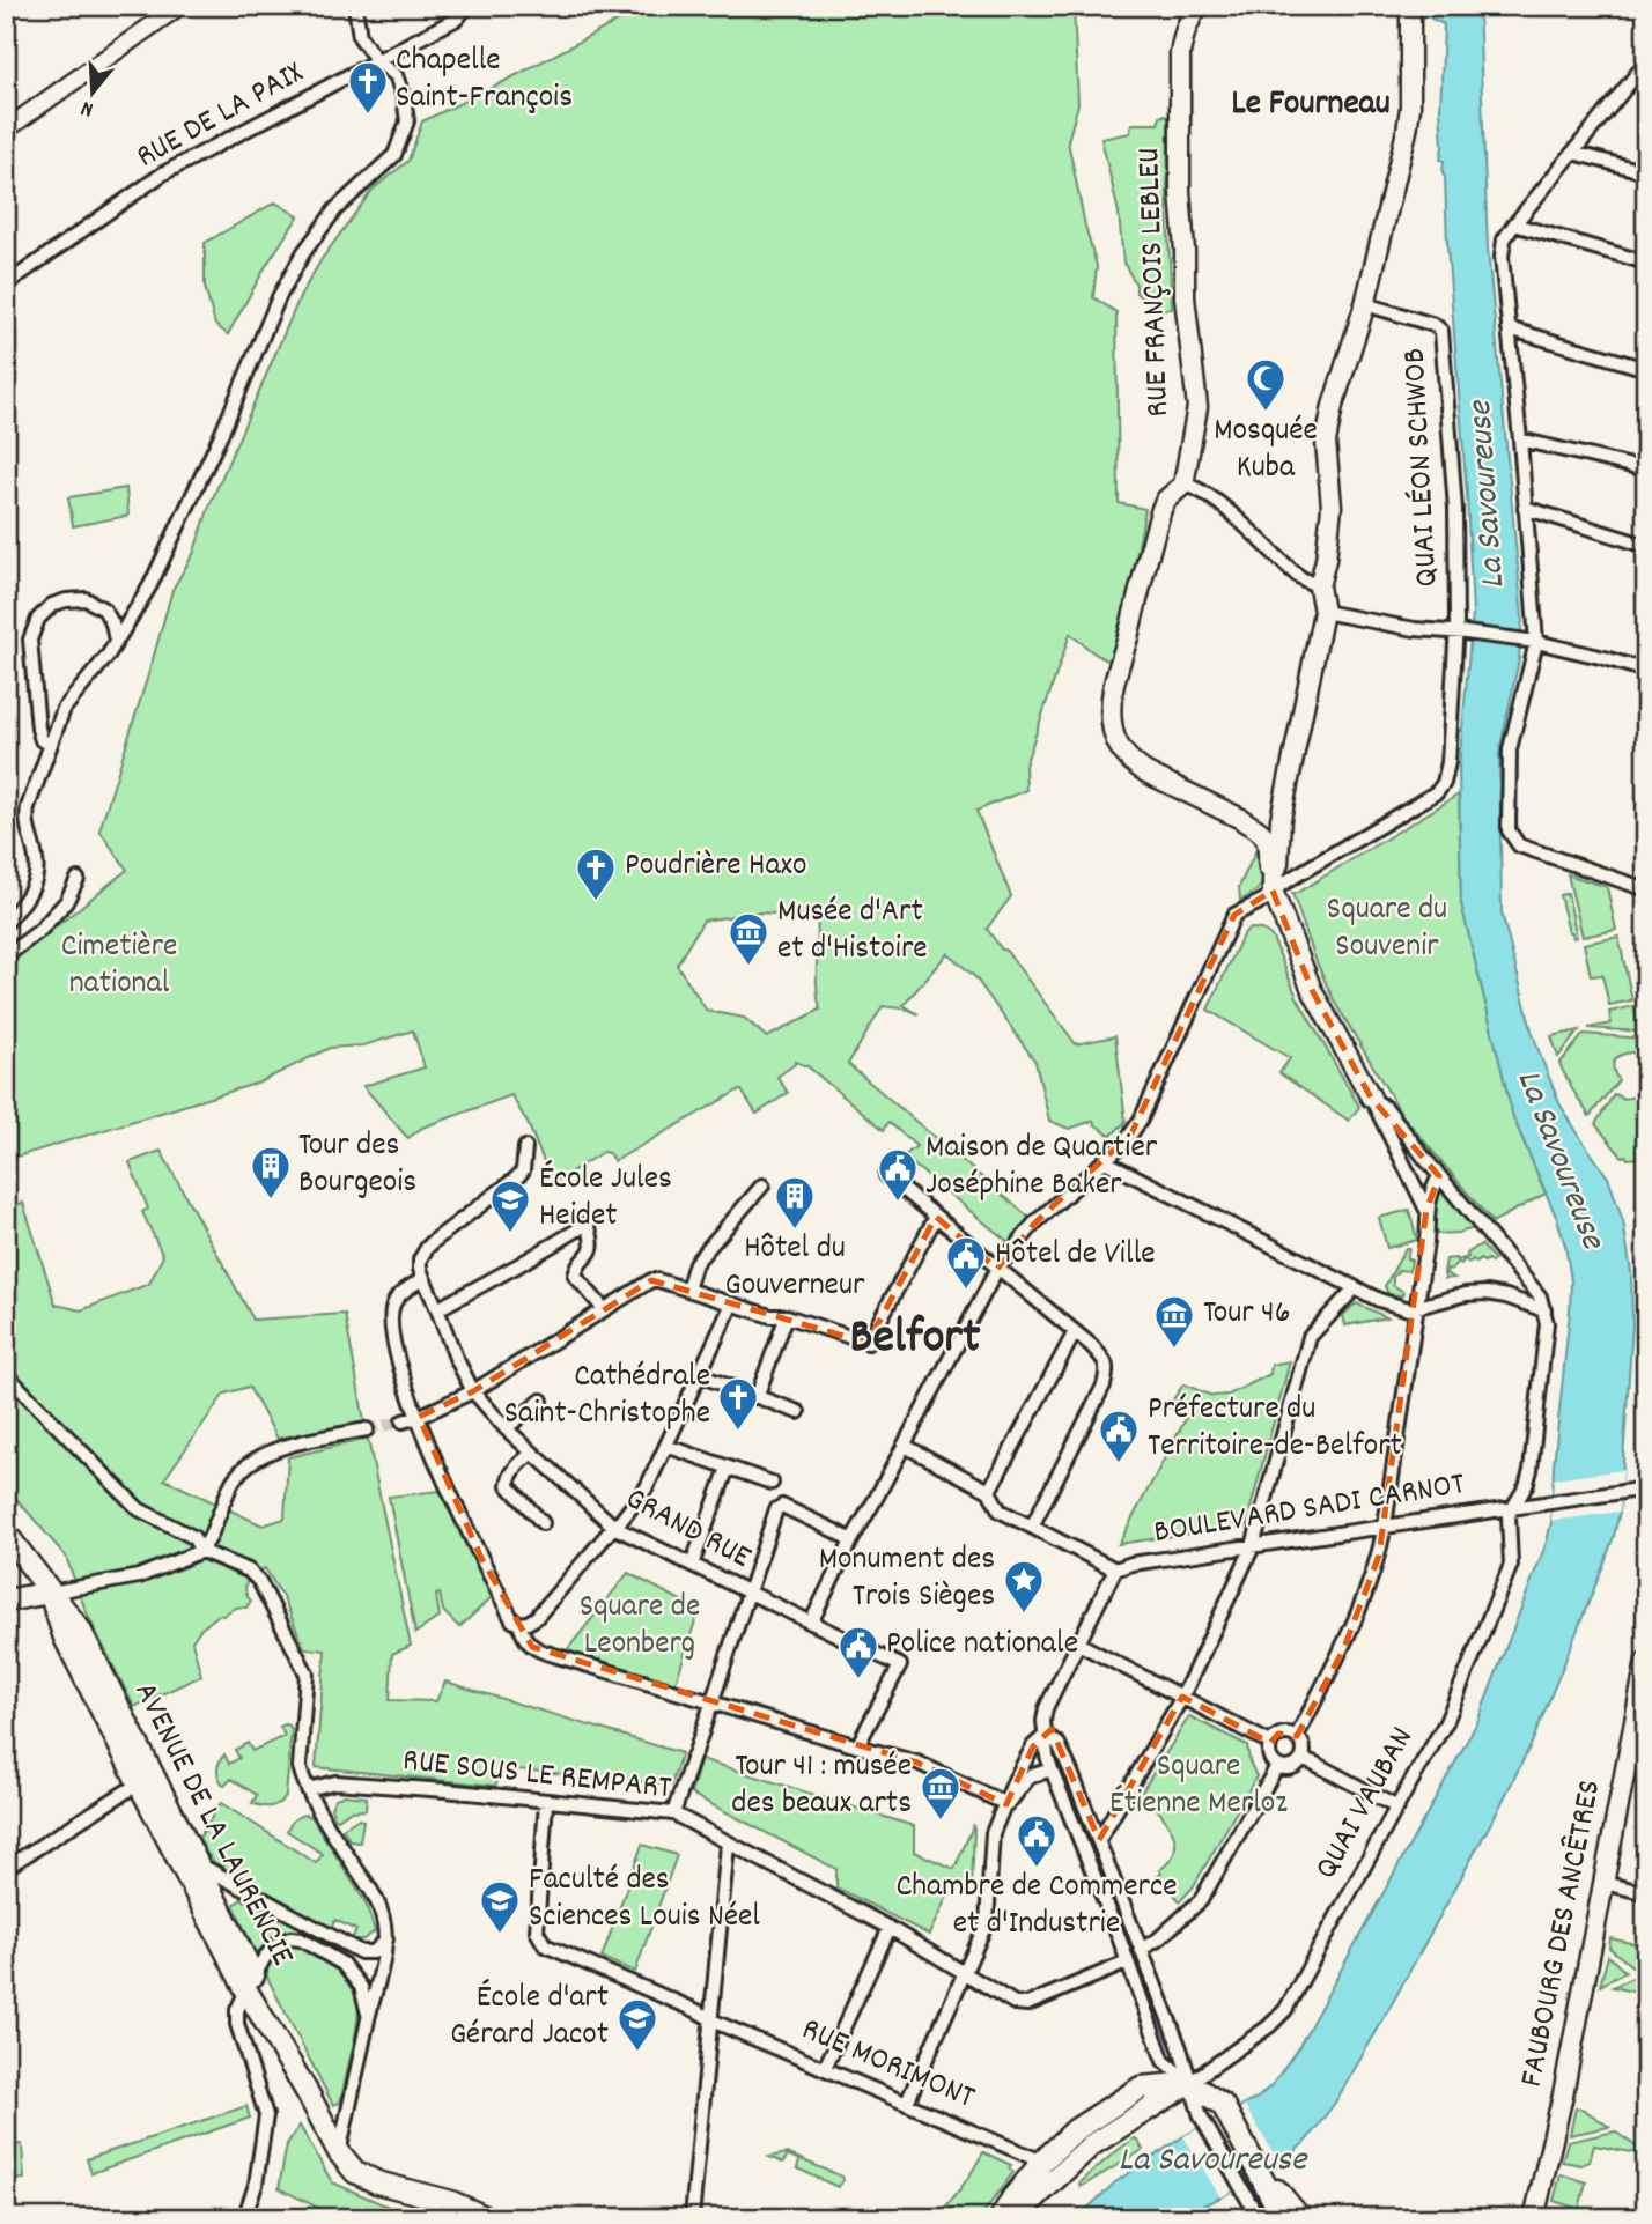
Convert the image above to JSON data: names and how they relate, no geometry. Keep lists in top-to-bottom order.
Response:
{
  "streets": {
    "main road": [
      "RUE FRANÇOIS LEBLEU",
      "QUAI VAUBAN",
      "AVENUE DE LA LAURENCIE",
      "FAUBOURG DES ANCÊTRES"
    ],
    "street": [
      "RUE DE LA PAIX",
      "QUAI LÉON SCHWOB",
      "BOULEVARD SADI CARNOT",
      "GRAND RUE",
      "RUE SOUS LE REMPART",
      "RUE MORIMONT"
    ]
  },
  "crossings": [
    ["BOULEVARD SADI CARNOT", "QUAI VAUBAN"],
    ["RUE SOUS LE REMPART", "RUE MORIMONT"],
    ["QUAI VAUBAN", "RUE MORIMONT"]
  ],
  "districts": ["Le Fourneau", "Belfort"],
  "water": ["La Savoureuse"],
  "parks": [
    "Square du Souvenir",
    "Cimetière national",
    "Square de Leonberg",
    "Square Étienne Merloz"
  ],
  "places": {
    "church": ["Chapelle Saint-François", "Poudrière Haxo", "Cathédrale Saint-Christophe"],
    "mosque": ["Mosquée Kuba"],
    "museum": ["Musée d'Art et d'Histoire", "Tour 46", "Tour 41 : musée des beaux arts"],
    "building": ["Tour des Bourgeois", "Hôtel du Gouverneur"],
    "public building": [
      "Maison de Quartier Joséphine Baker",
      "Hôtel de Ville",
      "Préfecture du Territoire-de-Belfort",
      "Police nationale",
      "Chambre de Commerce et d'Industrie"
    ],
    "school or university": ["École Jules Heidet", "Faculté des Sciences Louis Néel", "École d'art Gérard Jacot"],
    "place": ["Monument des Trois Sièges"]
  },
  "north": "bottom"
}
